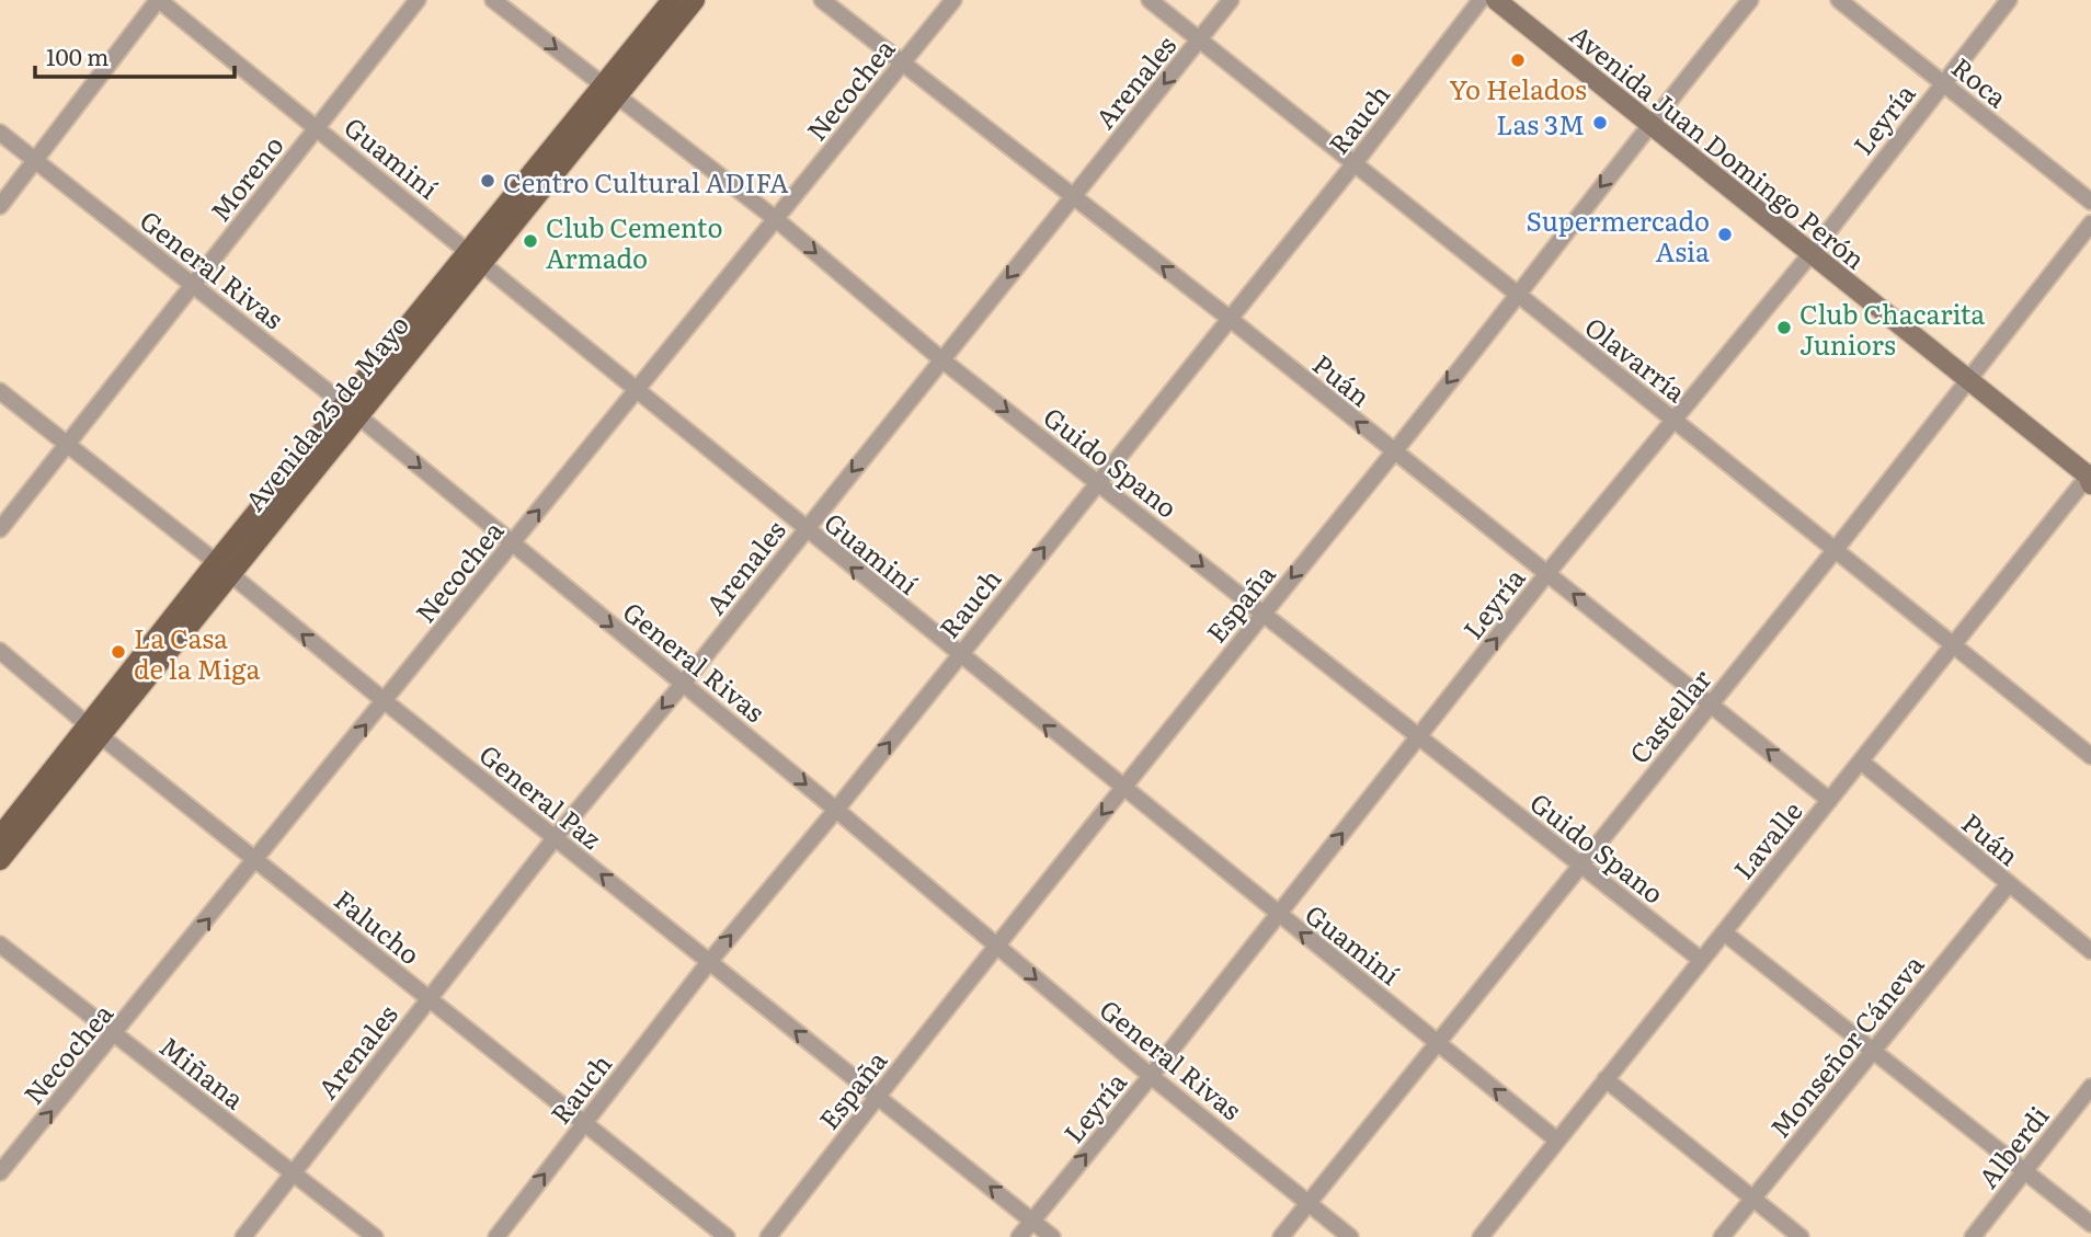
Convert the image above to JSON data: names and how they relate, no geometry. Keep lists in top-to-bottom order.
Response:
{
  "streets": {
    "main road": ["Avenida Juan Domingo Perón", "Avenida 25 de Mayo"],
    "street": [
      "Arenales",
      "Roca",
      "Necochea",
      "Rauch",
      "Leyría",
      "Guaminí",
      "Moreno",
      "General Rivas",
      "Olavarría",
      "Puán",
      "Guido Spano",
      "España",
      "Castellar",
      "General Paz",
      "Lavalle",
      "Falucho",
      "Monseñor Cáneva",
      "Miñana",
      "Alberdi"
    ]
  },
  "crossings": [
    ["Arenales", "Guaminí"],
    ["Arenales", "General Rivas"],
    ["Arenales", "Olavarría"],
    ["Arenales", "Puán"],
    ["Arenales", "Guido Spano"],
    ["Arenales", "General Paz"],
    ["Arenales", "Falucho"],
    ["Arenales", "Miñana"],
    ["Roca", "Leyría"],
    ["Necochea", "Guaminí"],
    ["Necochea", "General Rivas"],
    ["Necochea", "Puán"],
    ["Necochea", "Guido Spano"],
    ["Necochea", "General Paz"],
    ["Necochea", "Falucho"],
    ["Necochea", "Miñana"],
    ["Rauch", "Guaminí"],
    ["Rauch", "General Rivas"],
    ["Rauch", "Olavarría"],
    ["Rauch", "Puán"],
    ["Rauch", "Guido Spano"],
    ["Rauch", "General Paz"],
    ["Rauch", "Falucho"],
    ["Leyría", "Avenida Juan Domingo Perón"],
    ["Leyría", "Guaminí"],
    ["Leyría", "General Rivas"],
    ["Leyría", "Olavarría"],
    ["Leyría", "Puán"],
    ["Leyría", "Guido Spano"],
    ["Leyría", "General Paz"],
    ["Avenida Juan Domingo Perón", "España"],
    ["Avenida Juan Domingo Perón", "Castellar"],
    ["Avenida Juan Domingo Perón", "Lavalle"],
    ["Guaminí", "Moreno"],
    ["Guaminí", "Avenida 25 de Mayo"],
    ["Guaminí", "España"],
    ["Guaminí", "Castellar"],
    ["Guaminí", "Lavalle"],
    ["Moreno", "General Rivas"],
    ["Moreno", "General Paz"],
    ["General Rivas", "Avenida 25 de Mayo"],
    ["General Rivas", "España"],
    ["General Rivas", "Castellar"],
    ["Olavarría", "España"],
    ["Olavarría", "Castellar"],
    ["Olavarría", "Lavalle"],
    ["Puán", "España"],
    ["Puán", "Castellar"],
    ["Puán", "Lavalle"],
    ["Puán", "Monseñor Cáneva"],
    ["Avenida 25 de Mayo", "Guido Spano"],
    ["Avenida 25 de Mayo", "General Paz"],
    ["Avenida 25 de Mayo", "Falucho"],
    ["Guido Spano", "España"],
    ["Guido Spano", "Castellar"],
    ["Guido Spano", "Lavalle"],
    ["España", "General Paz"]
  ],
  "one_way": [
    "Arenales",
    "Necochea",
    "Rauch",
    "Leyría",
    "Guaminí",
    "General Rivas",
    "Puán",
    "Guido Spano",
    "España",
    "General Paz"
  ],
  "places": [
    "Yo Helados",
    "Las 3M",
    "Centro Cultural ADIFA",
    "Supermercado Asia",
    "Club Cemento Armado",
    "Club Chacarita Juniors",
    "La Casa de la Miga"
  ],
  "scale_bar": "100 m"
}
